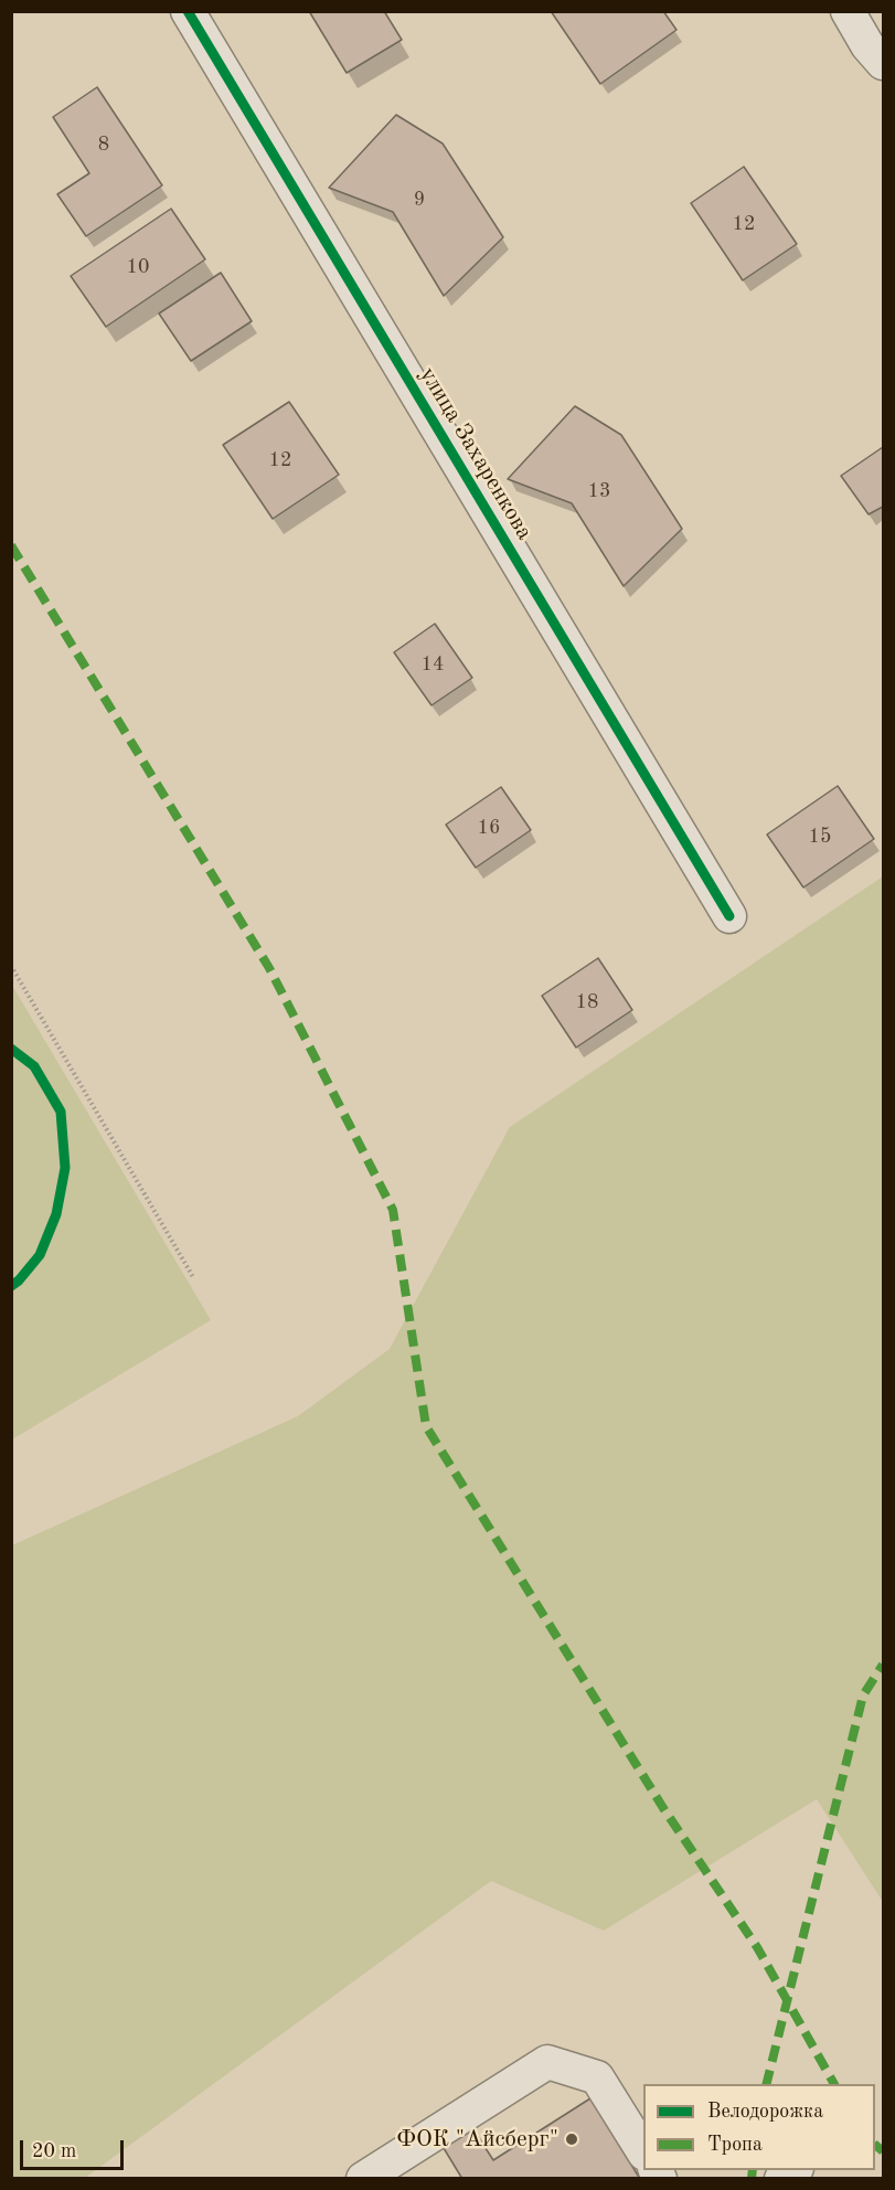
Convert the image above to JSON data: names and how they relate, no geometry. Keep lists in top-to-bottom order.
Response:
{
  "streets": {
    "street": ["улица Захаренкова"]
  },
  "places": ["ФОК \"Айсберг\""],
  "house_numbers": [
    "8",
    "9",
    "12",
    "10",
    "12",
    "13",
    "14",
    "16",
    "15",
    "18"
  ],
  "legend": ["Велодорожка", "Тропа"],
  "scale_bar": "20 m"
}
